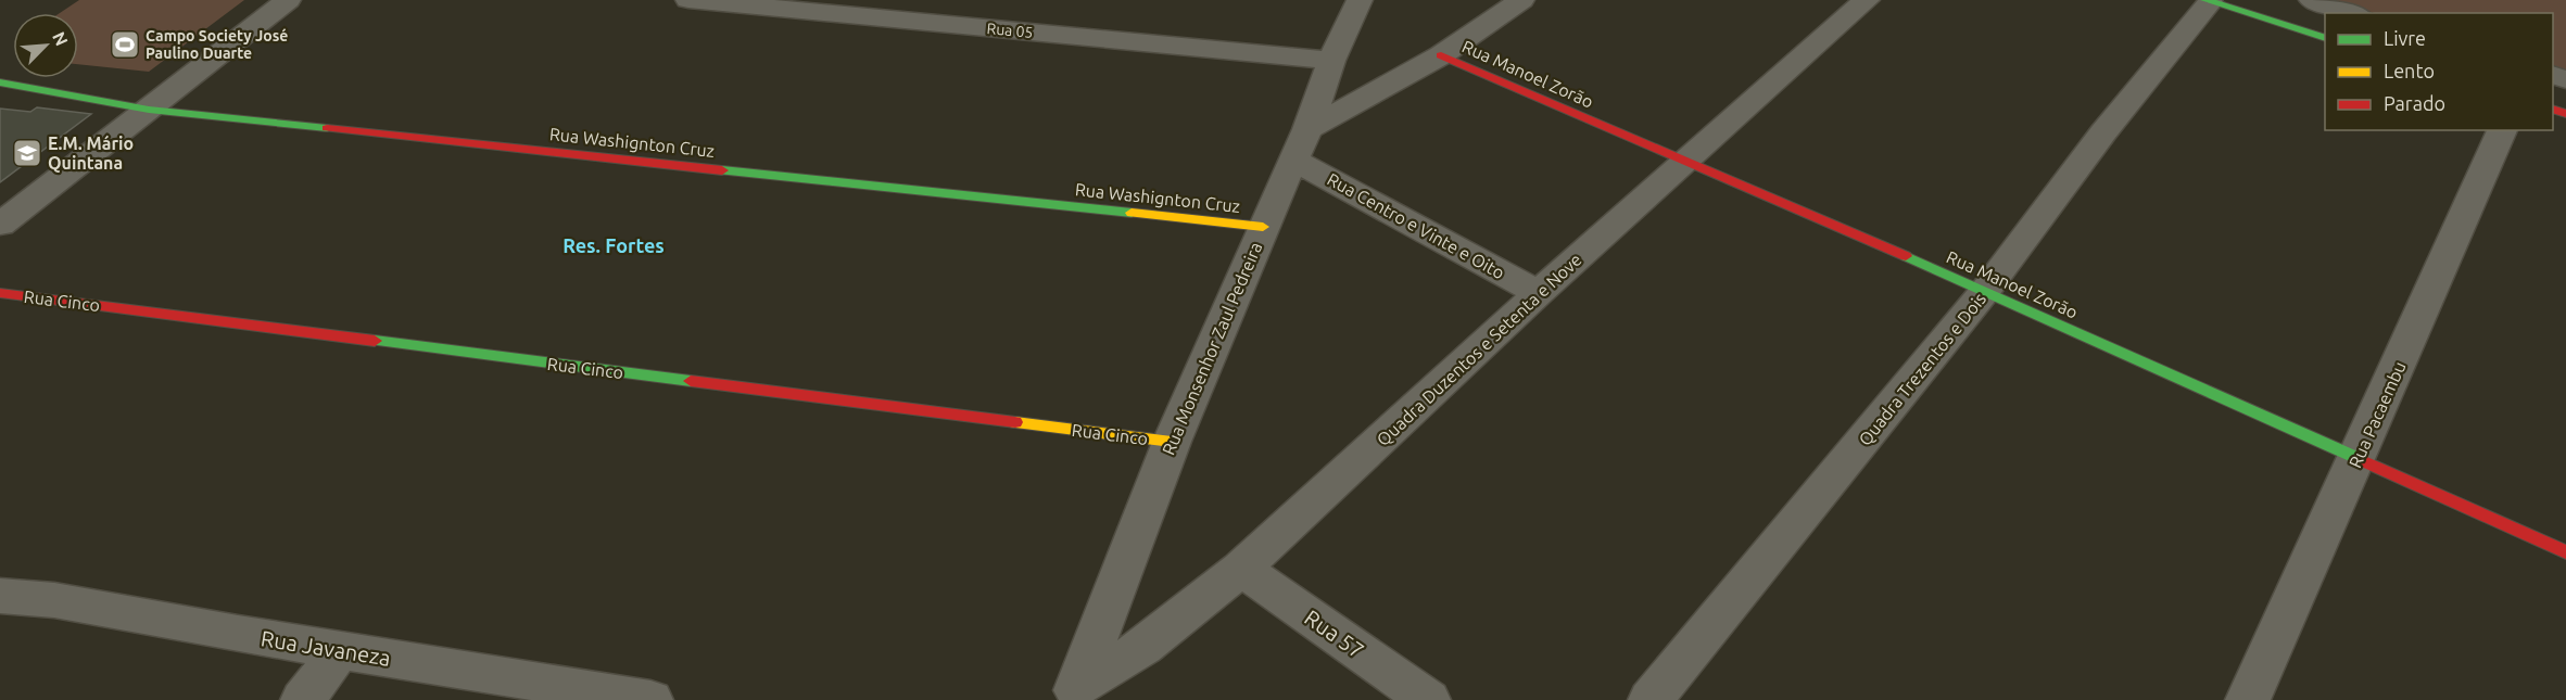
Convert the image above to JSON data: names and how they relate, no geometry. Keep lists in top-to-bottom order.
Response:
{
  "streets": {
    "street": [
      "Rua 05",
      "Rua Manoel Zorão",
      "Rua Washignton Cruz",
      "Rua Centro e Vinte e Oito",
      "Rua Cinco",
      "Rua Monsenhor Zaul Pedreira",
      "Quadra Duzentos e Setenta e Nove",
      "Quadra Trezentos e Dois",
      "Rua Pacaembu",
      "Rua 57",
      "Rua Javaneza"
    ]
  },
  "crossings": [
    ["Rua 05", "Rua Monsenhor Zaul Pedreira"],
    ["Rua Manoel Zorão", "Quadra Duzentos e Setenta e Nove"],
    ["Rua Manoel Zorão", "Quadra Trezentos e Dois"],
    ["Rua Manoel Zorão", "Rua Pacaembu"],
    ["Rua Washignton Cruz", "Rua Monsenhor Zaul Pedreira"],
    ["Rua Centro e Vinte e Oito", "Rua Monsenhor Zaul Pedreira"],
    ["Rua Centro e Vinte e Oito", "Quadra Duzentos e Setenta e Nove"],
    ["Rua Cinco", "Rua Monsenhor Zaul Pedreira"],
    ["Rua Monsenhor Zaul Pedreira", "Quadra Duzentos e Setenta e Nove"],
    ["Quadra Duzentos e Setenta e Nove", "Rua 57"]
  ],
  "districts": ["Res. Fortes"],
  "places": {
    "sports": ["Campo Society José Paulino Duarte"],
    "school or university": ["E.M. Mário Quintana"]
  },
  "legend": ["Livre", "Lento", "Parado"],
  "north": "top right"
}
